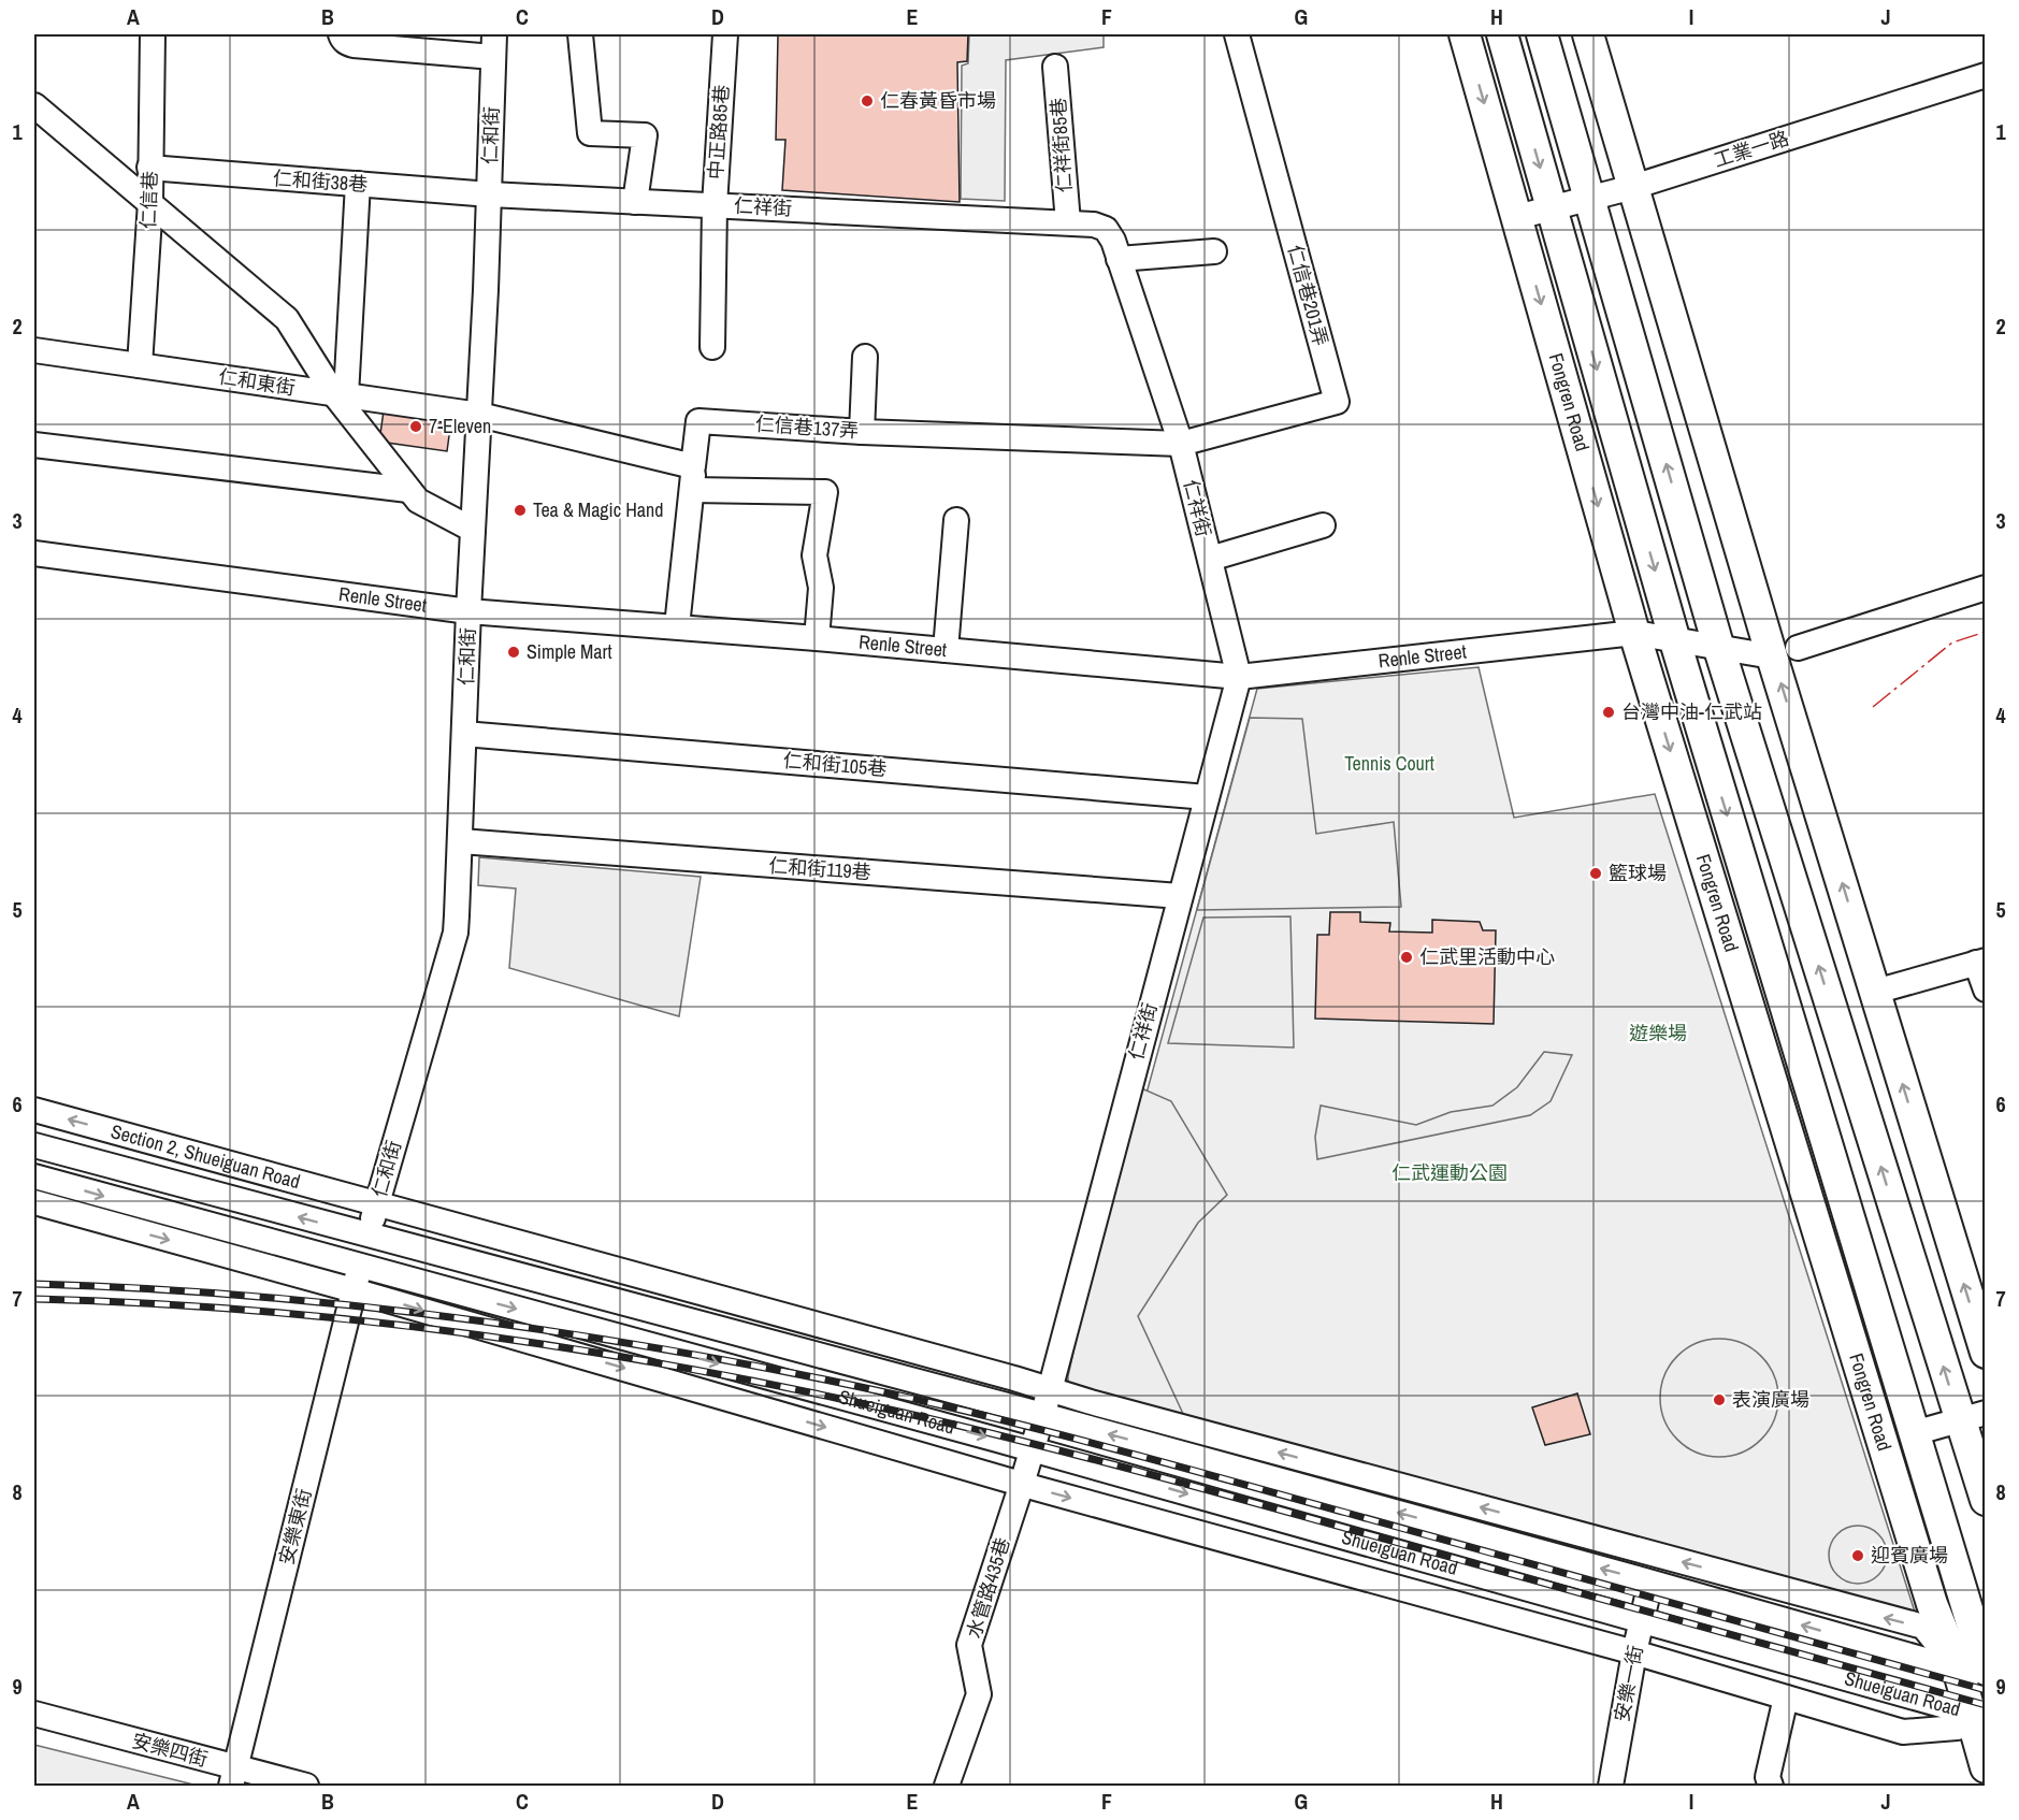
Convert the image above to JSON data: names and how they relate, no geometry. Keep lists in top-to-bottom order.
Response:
{
  "streets": {
    "main road": ["Fongren Road"],
    "street": [
      "中正路85巷",
      "仁和街",
      "仁祥街85巷",
      "工業一路",
      "仁和街38巷",
      "仁信巷",
      "仁祥街",
      "仁信巷201弄",
      "仁和東街",
      "仁信巷137弄",
      "Renle Street",
      "仁和街105巷",
      "仁和街119巷",
      "Section 2, Shueiguan Road",
      "Shueiguan Road",
      "安樂東街",
      "水管路435巷",
      "安樂一街",
      "安樂四街"
    ]
  },
  "crossings": [
    ["中正路85巷", "仁祥街"],
    ["仁和街", "仁和街38巷"],
    ["仁和街", "仁祥街"],
    ["仁和街", "仁和東街"],
    ["仁和街", "Renle Street"],
    ["仁和街", "仁和街105巷"],
    ["仁和街", "仁和街119巷"],
    ["仁和街", "Section 2, Shueiguan Road"],
    ["仁和街", "Shueiguan Road"],
    ["仁和街", "安樂東街"],
    ["仁祥街85巷", "仁祥街"],
    ["工業一路", "Fongren Road"],
    ["仁和街38巷", "仁信巷"],
    ["仁和街38巷", "仁祥街"],
    ["仁信巷", "仁和東街"],
    ["仁祥街", "仁信巷201弄"],
    ["仁祥街", "仁信巷137弄"],
    ["仁祥街", "Renle Street"],
    ["仁祥街", "仁和街105巷"],
    ["仁祥街", "仁和街119巷"],
    ["仁祥街", "Shueiguan Road"],
    ["仁祥街", "水管路435巷"],
    ["仁信巷201弄", "仁信巷137弄"],
    ["Fongren Road", "Renle Street"],
    ["Fongren Road", "Shueiguan Road"],
    ["Section 2, Shueiguan Road", "Shueiguan Road"],
    ["Shueiguan Road", "安樂東街"],
    ["Shueiguan Road", "水管路435巷"],
    ["Shueiguan Road", "安樂一街"],
    ["安樂東街", "安樂四街"]
  ],
  "parks": ["Tennis Court", "遊樂場", "仁武運動公園"],
  "places": [
    "仁春黃昏市場",
    "7-Eleven",
    "Tea & Magic Hand",
    "Simple Mart",
    "台灣中油-仁武站",
    "籃球場",
    "仁武里活動中心",
    "表演廣場",
    "迎賓廣場"
  ],
  "grid": {
    "columns": [
      "A",
      "B",
      "C",
      "D",
      "E",
      "F",
      "G",
      "H",
      "I",
      "J"
    ],
    "rows": [
      "1",
      "2",
      "3",
      "4",
      "5",
      "6",
      "7",
      "8",
      "9"
    ]
  }
}
